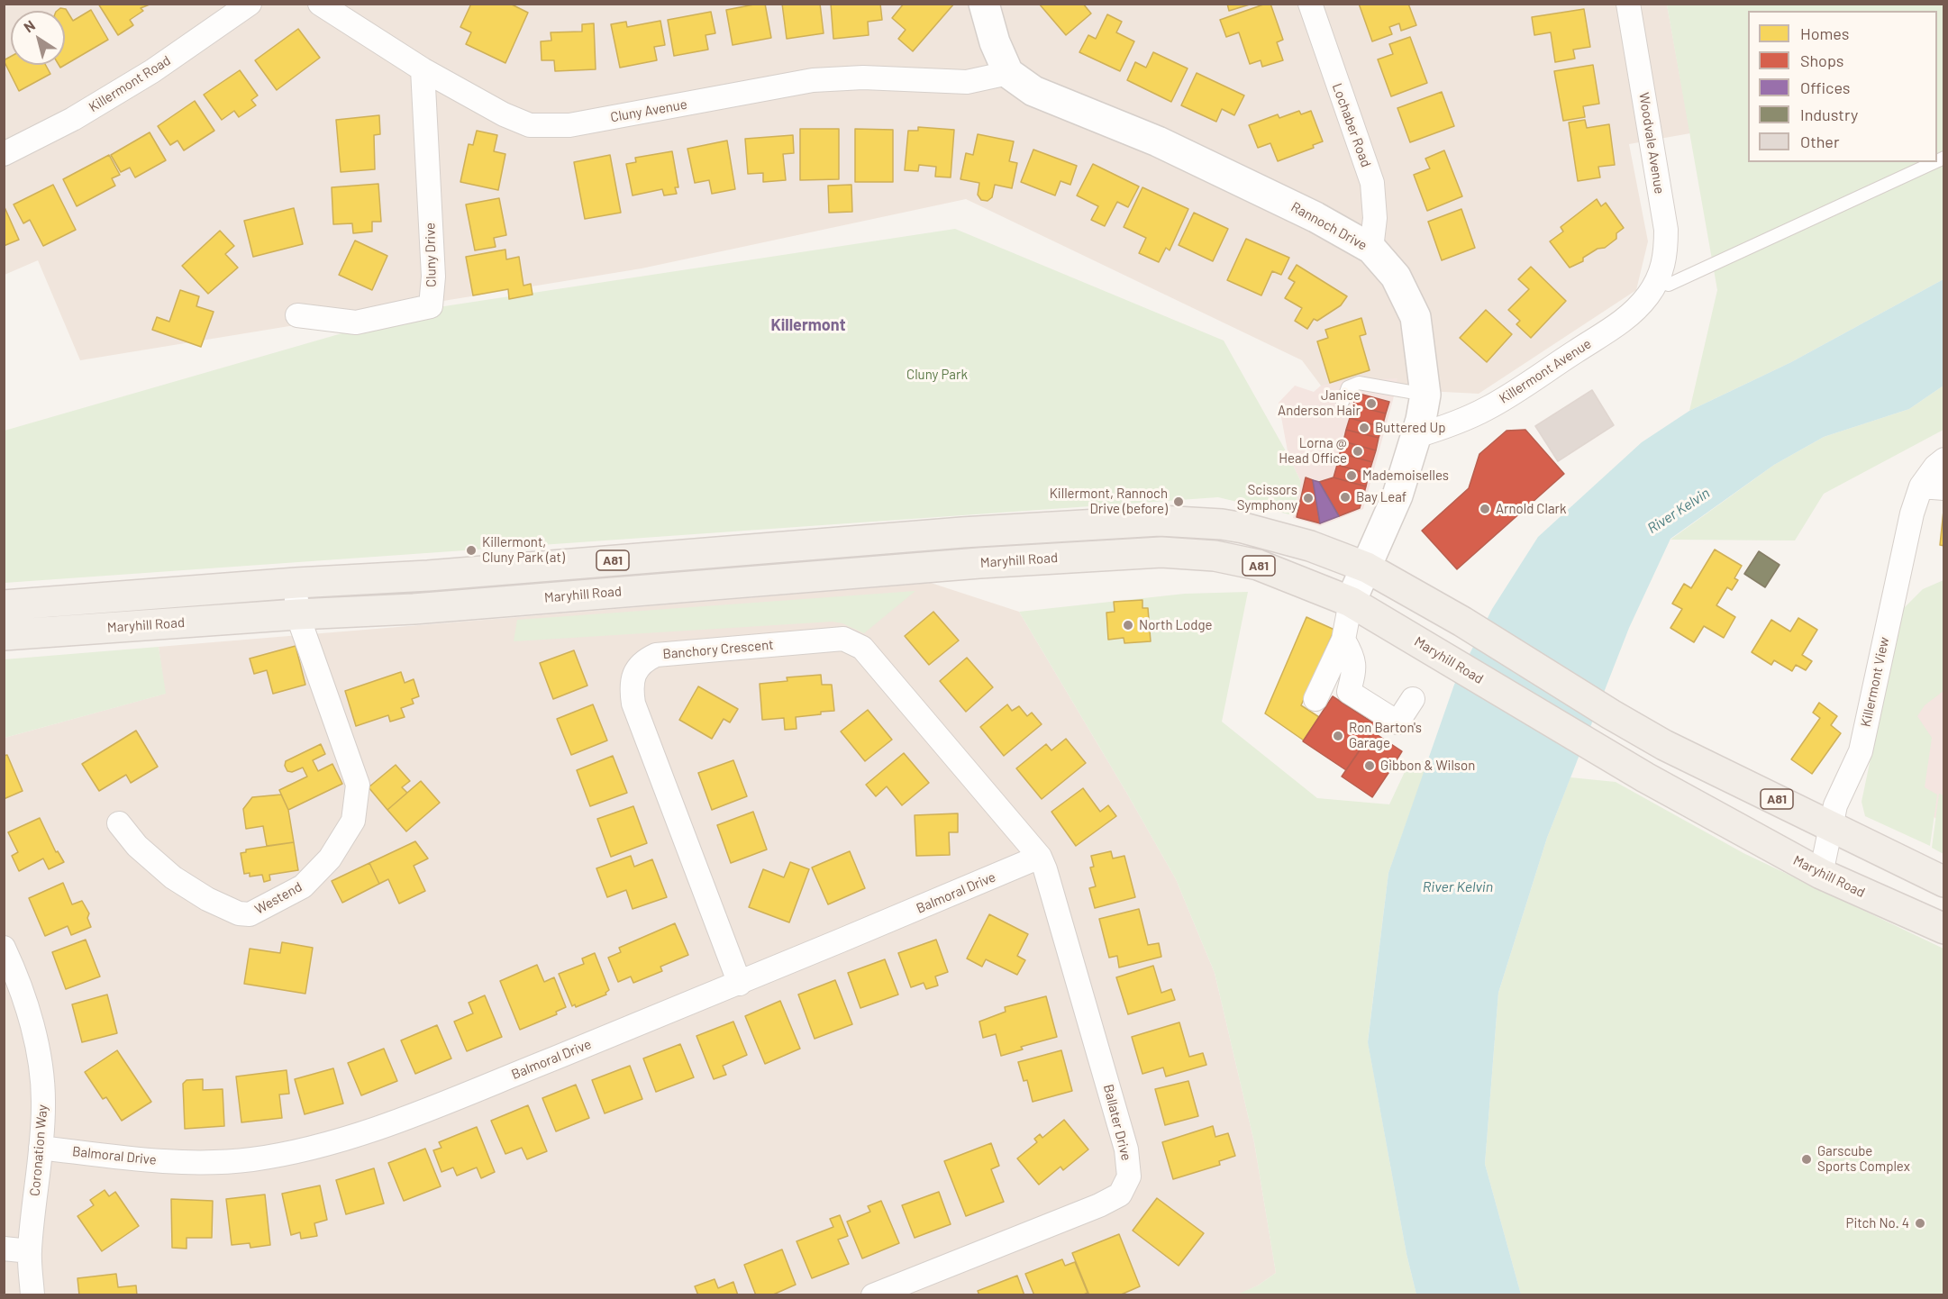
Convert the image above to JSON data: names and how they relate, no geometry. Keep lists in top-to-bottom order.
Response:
{
  "streets": {
    "main road": ["A81", "Maryhill Road"],
    "street": [
      "Killermont Road",
      "Cluny Avenue",
      "Lochaber Road",
      "Woodvale Avenue",
      "Rannoch Drive",
      "Cluny Drive",
      "Killermont Avenue",
      "Banchory Crescent",
      "Killermont View",
      "Balmoral Drive",
      "Westend",
      "Ballater Drive",
      "Coronation Way"
    ]
  },
  "crossings": [
    ["Cluny Avenue", "Rannoch Drive"],
    ["Cluny Avenue", "Cluny Drive"],
    ["Lochaber Road", "Rannoch Drive"],
    ["Woodvale Avenue", "Killermont Avenue"],
    ["Rannoch Drive", "Killermont Avenue"],
    ["Rannoch Drive", "Maryhill Road"],
    ["Maryhill Road", "Killermont View"],
    ["Maryhill Road", "Westend"],
    ["Banchory Crescent", "Balmoral Drive"],
    ["Banchory Crescent", "Ballater Drive"],
    ["Balmoral Drive", "Ballater Drive"],
    ["Balmoral Drive", "Coronation Way"]
  ],
  "districts": ["Killermont"],
  "water": ["River Kelvin"],
  "parks": ["Cluny Park"],
  "places": [
    "Janice Anderson Hair",
    "Buttered Up",
    "Lorna @ Head Office",
    "Mademoiselles",
    "Bay Leaf",
    "Scissors Symphony",
    "Killermont, Rannoch Drive (before)",
    "Arnold Clark",
    "Killermont, Cluny Park (at)",
    "North Lodge",
    "Ron Barton's Garage",
    "Gibbon & Wilson",
    "Garscube Sports Complex",
    "Pitch No. 4"
  ],
  "legend": [
    "Homes",
    "Shops",
    "Offices",
    "Industry",
    "Other"
  ],
  "north": "top left"
}
